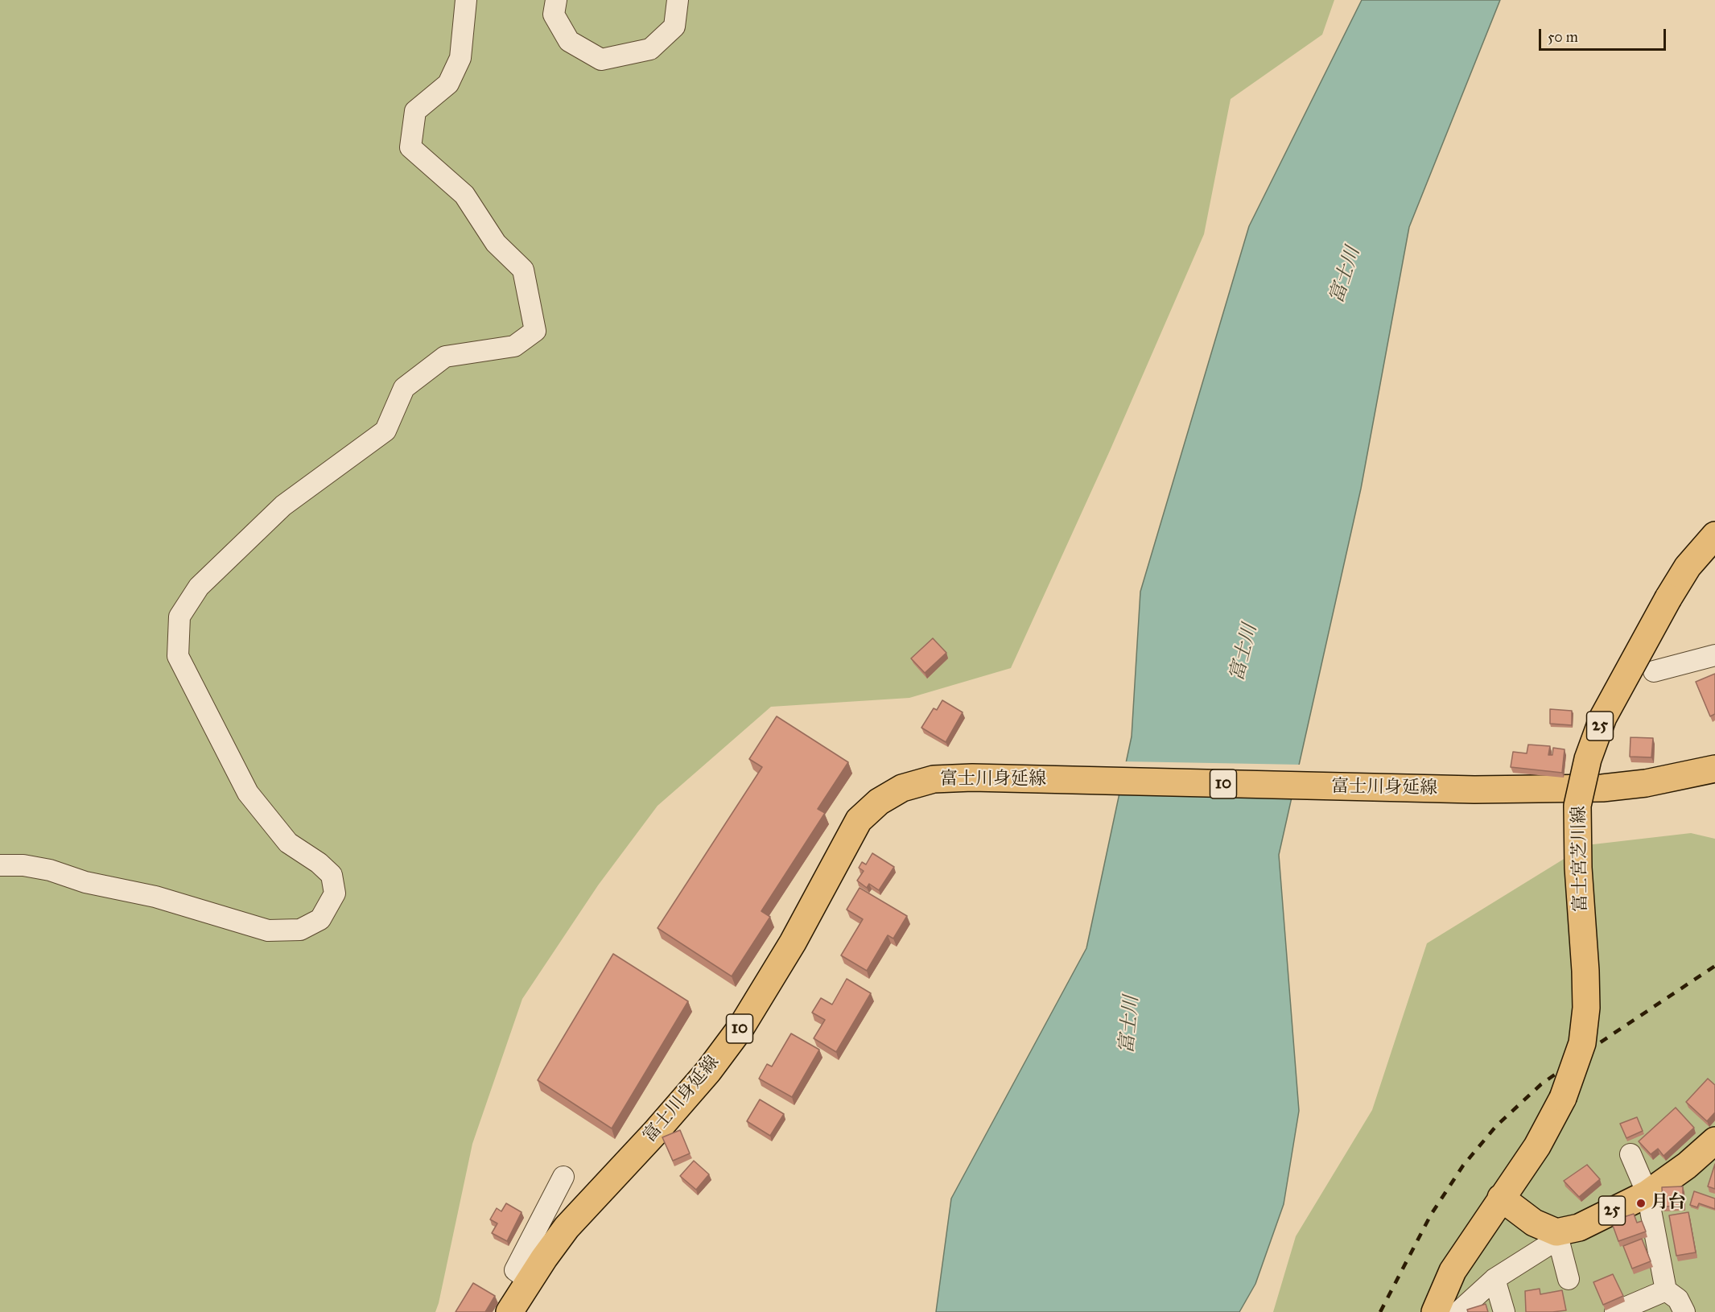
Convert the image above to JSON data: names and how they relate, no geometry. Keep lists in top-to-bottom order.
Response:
{
  "streets": {
    "main road": [
      "25",
      "富士川身延線",
      "10",
      "富士宮芝川線"
    ]
  },
  "water": ["富士川"],
  "places": ["月台"],
  "scale_bar": "50 m"
}
